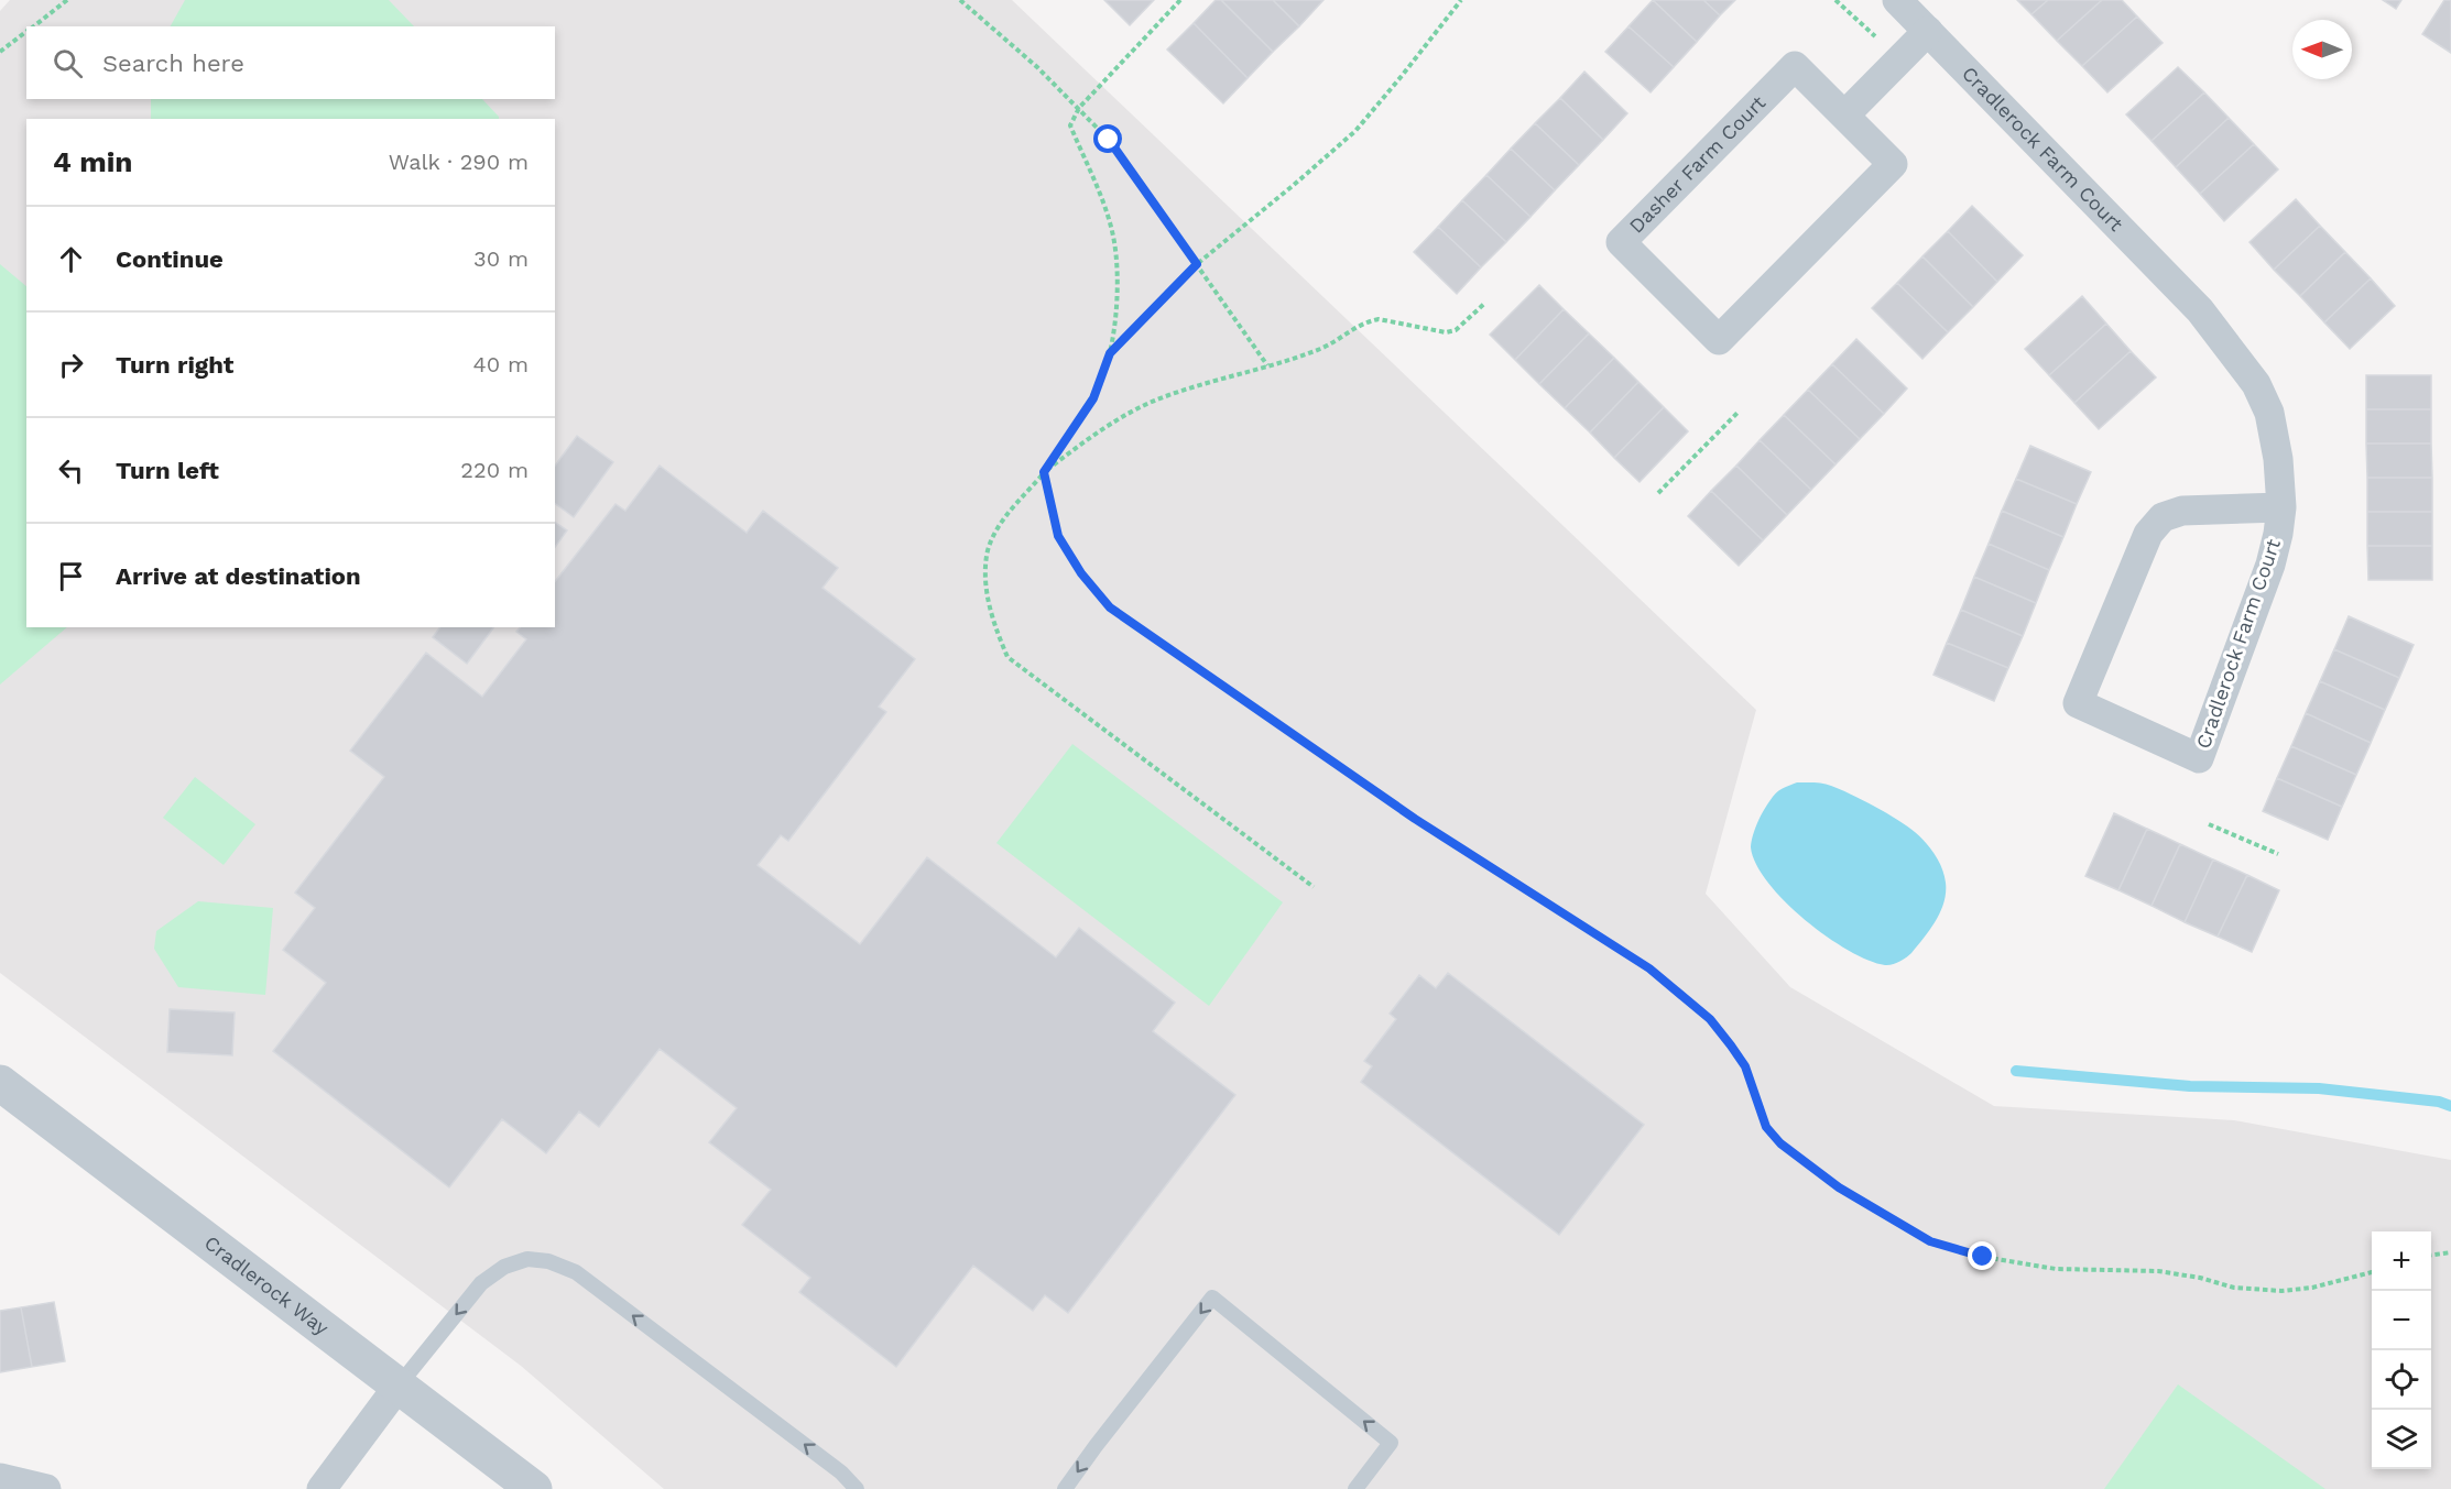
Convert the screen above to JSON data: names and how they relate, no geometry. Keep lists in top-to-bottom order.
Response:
{
  "streets": {
    "street": ["Cradlerock Farm Court", "Dasher Farm Court", "Cradlerock Way"]
  },
  "north": "left",
  "page": {
    "search": "Search here",
    "heading": ["4 min", "Walk · 290 m"],
    "list": [
      ["Continue", "30 m"],
      ["Turn right", "40 m"],
      ["Turn left", "220 m"],
      "Arrive at destination"
    ],
    "map_buttons": ["+", "−"]
  }
}
